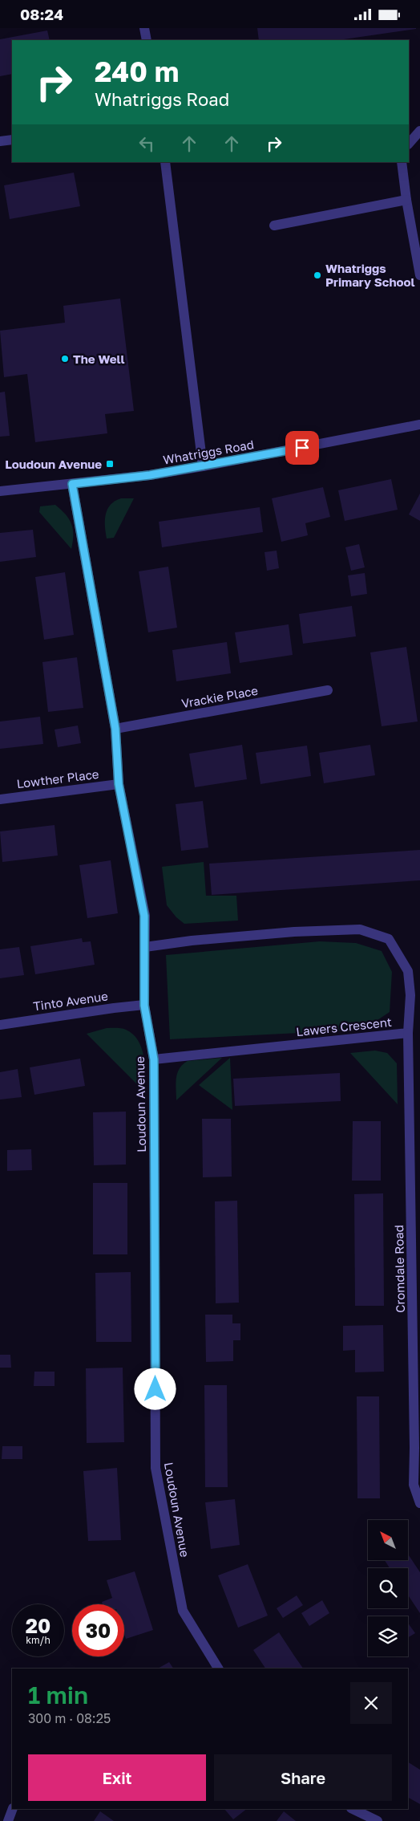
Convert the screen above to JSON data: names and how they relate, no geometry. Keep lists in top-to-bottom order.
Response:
{
  "streets": {
    "street": [
      "Whatriggs Road",
      "Vrackie Place",
      "Lowther Place",
      "Tinto Avenue",
      "Lawers Crescent",
      "Loudoun Avenue",
      "Cromdale Road"
    ]
  },
  "crossings": [
    ["Whatriggs Road", "Loudoun Avenue"],
    ["Vrackie Place", "Loudoun Avenue"],
    ["Lowther Place", "Loudoun Avenue"],
    ["Tinto Avenue", "Loudoun Avenue"],
    ["Lawers Crescent", "Loudoun Avenue"],
    ["Lawers Crescent", "Cromdale Road"]
  ],
  "places": {
    "other": ["Whatriggs Primary School", "The Well"],
    "transit": ["Loudoun Avenue"]
  },
  "north": "top left",
  "page": {
    "status": "08:24",
    "turn": ["240 m", "Whatriggs Road"],
    "speed": "20 km/h",
    "limit": "30",
    "heading": ["1 min", "300 m · 08:25"],
    "buttons": ["Exit", "Share"]
  }
}
